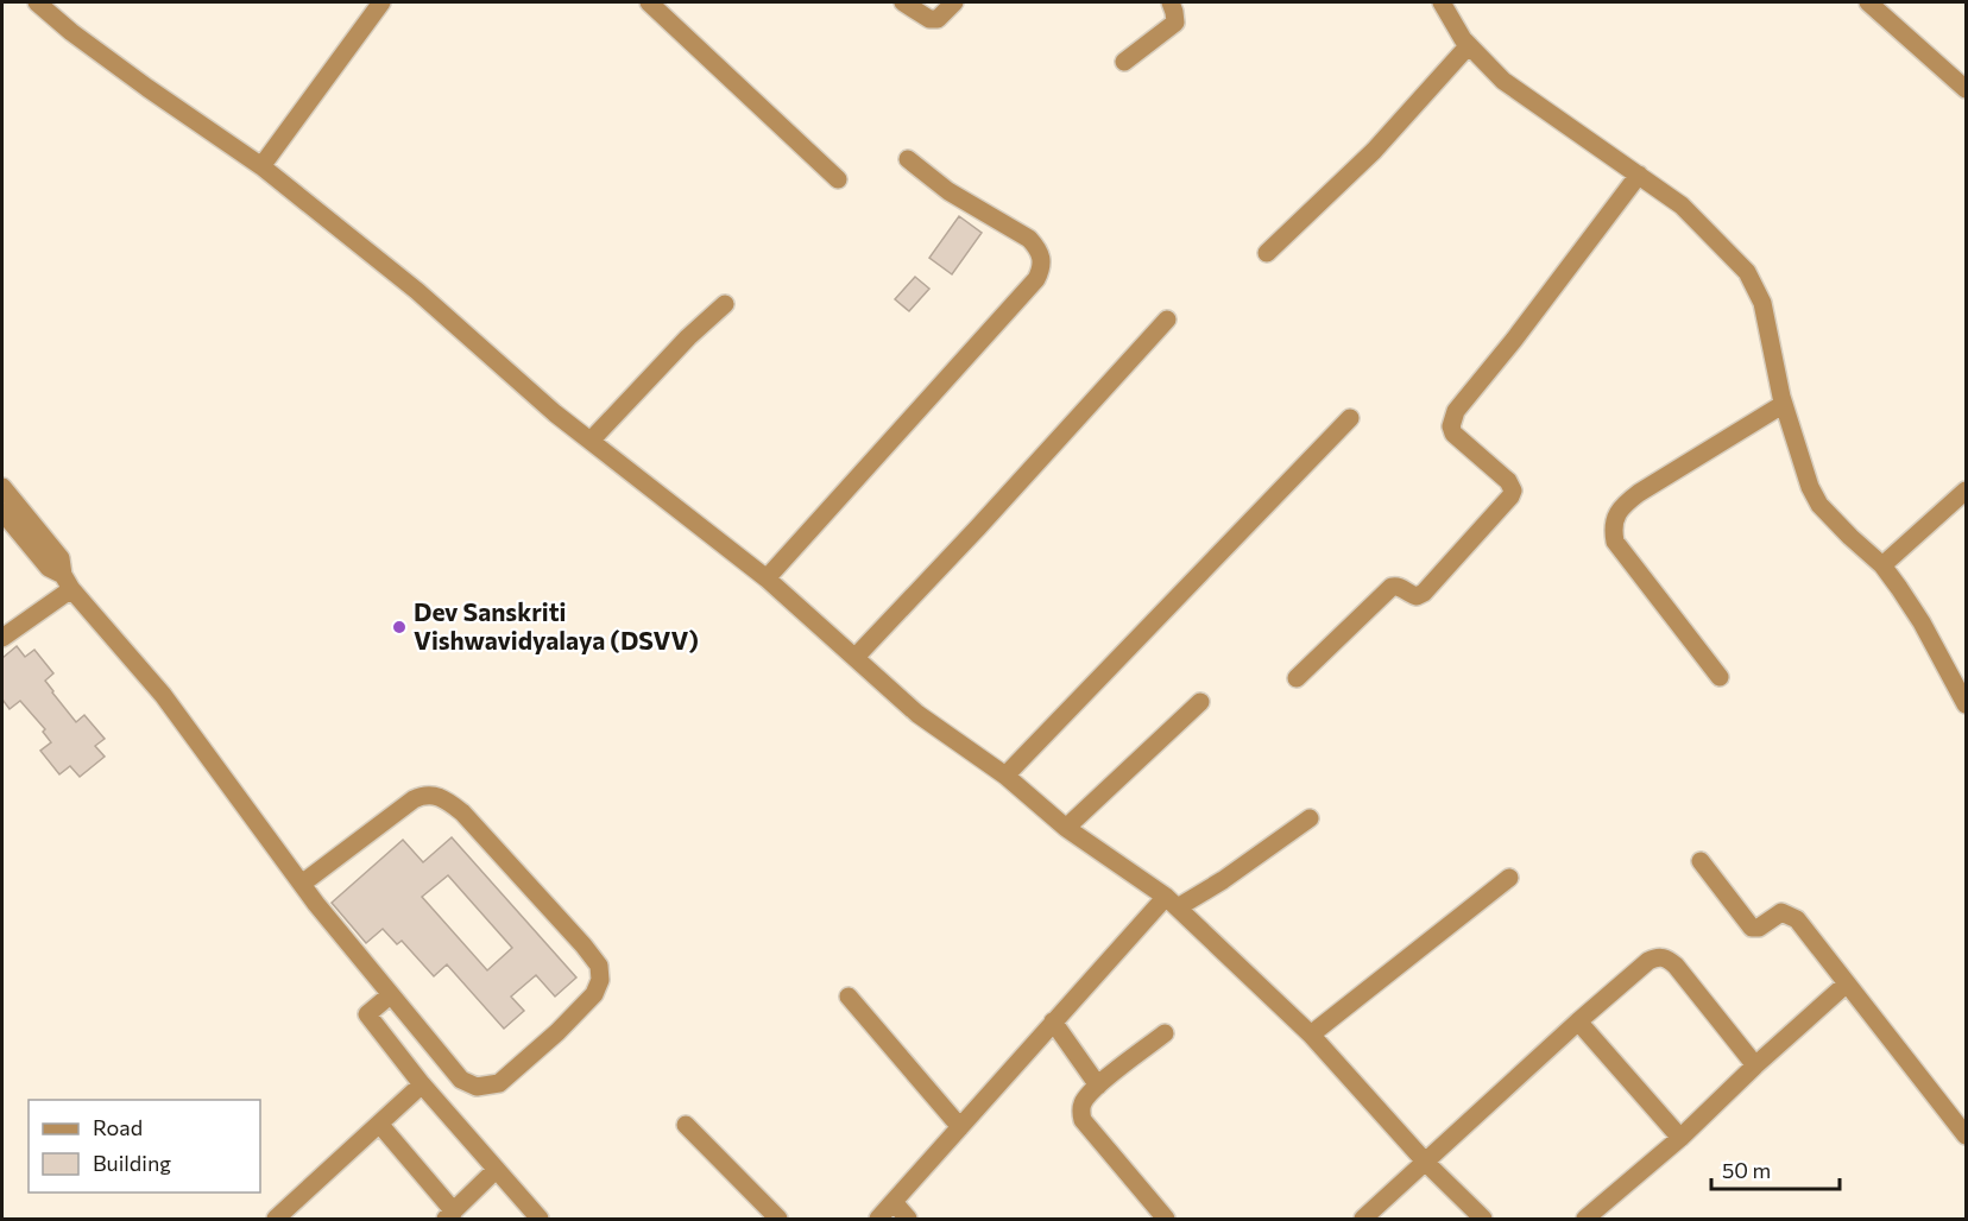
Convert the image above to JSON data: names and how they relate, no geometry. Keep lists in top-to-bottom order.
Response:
{
  "places": ["Dev Sanskriti Vishwavidyalaya (DSVV)"],
  "legend": ["Road", "Building"],
  "scale_bar": "50 m"
}
